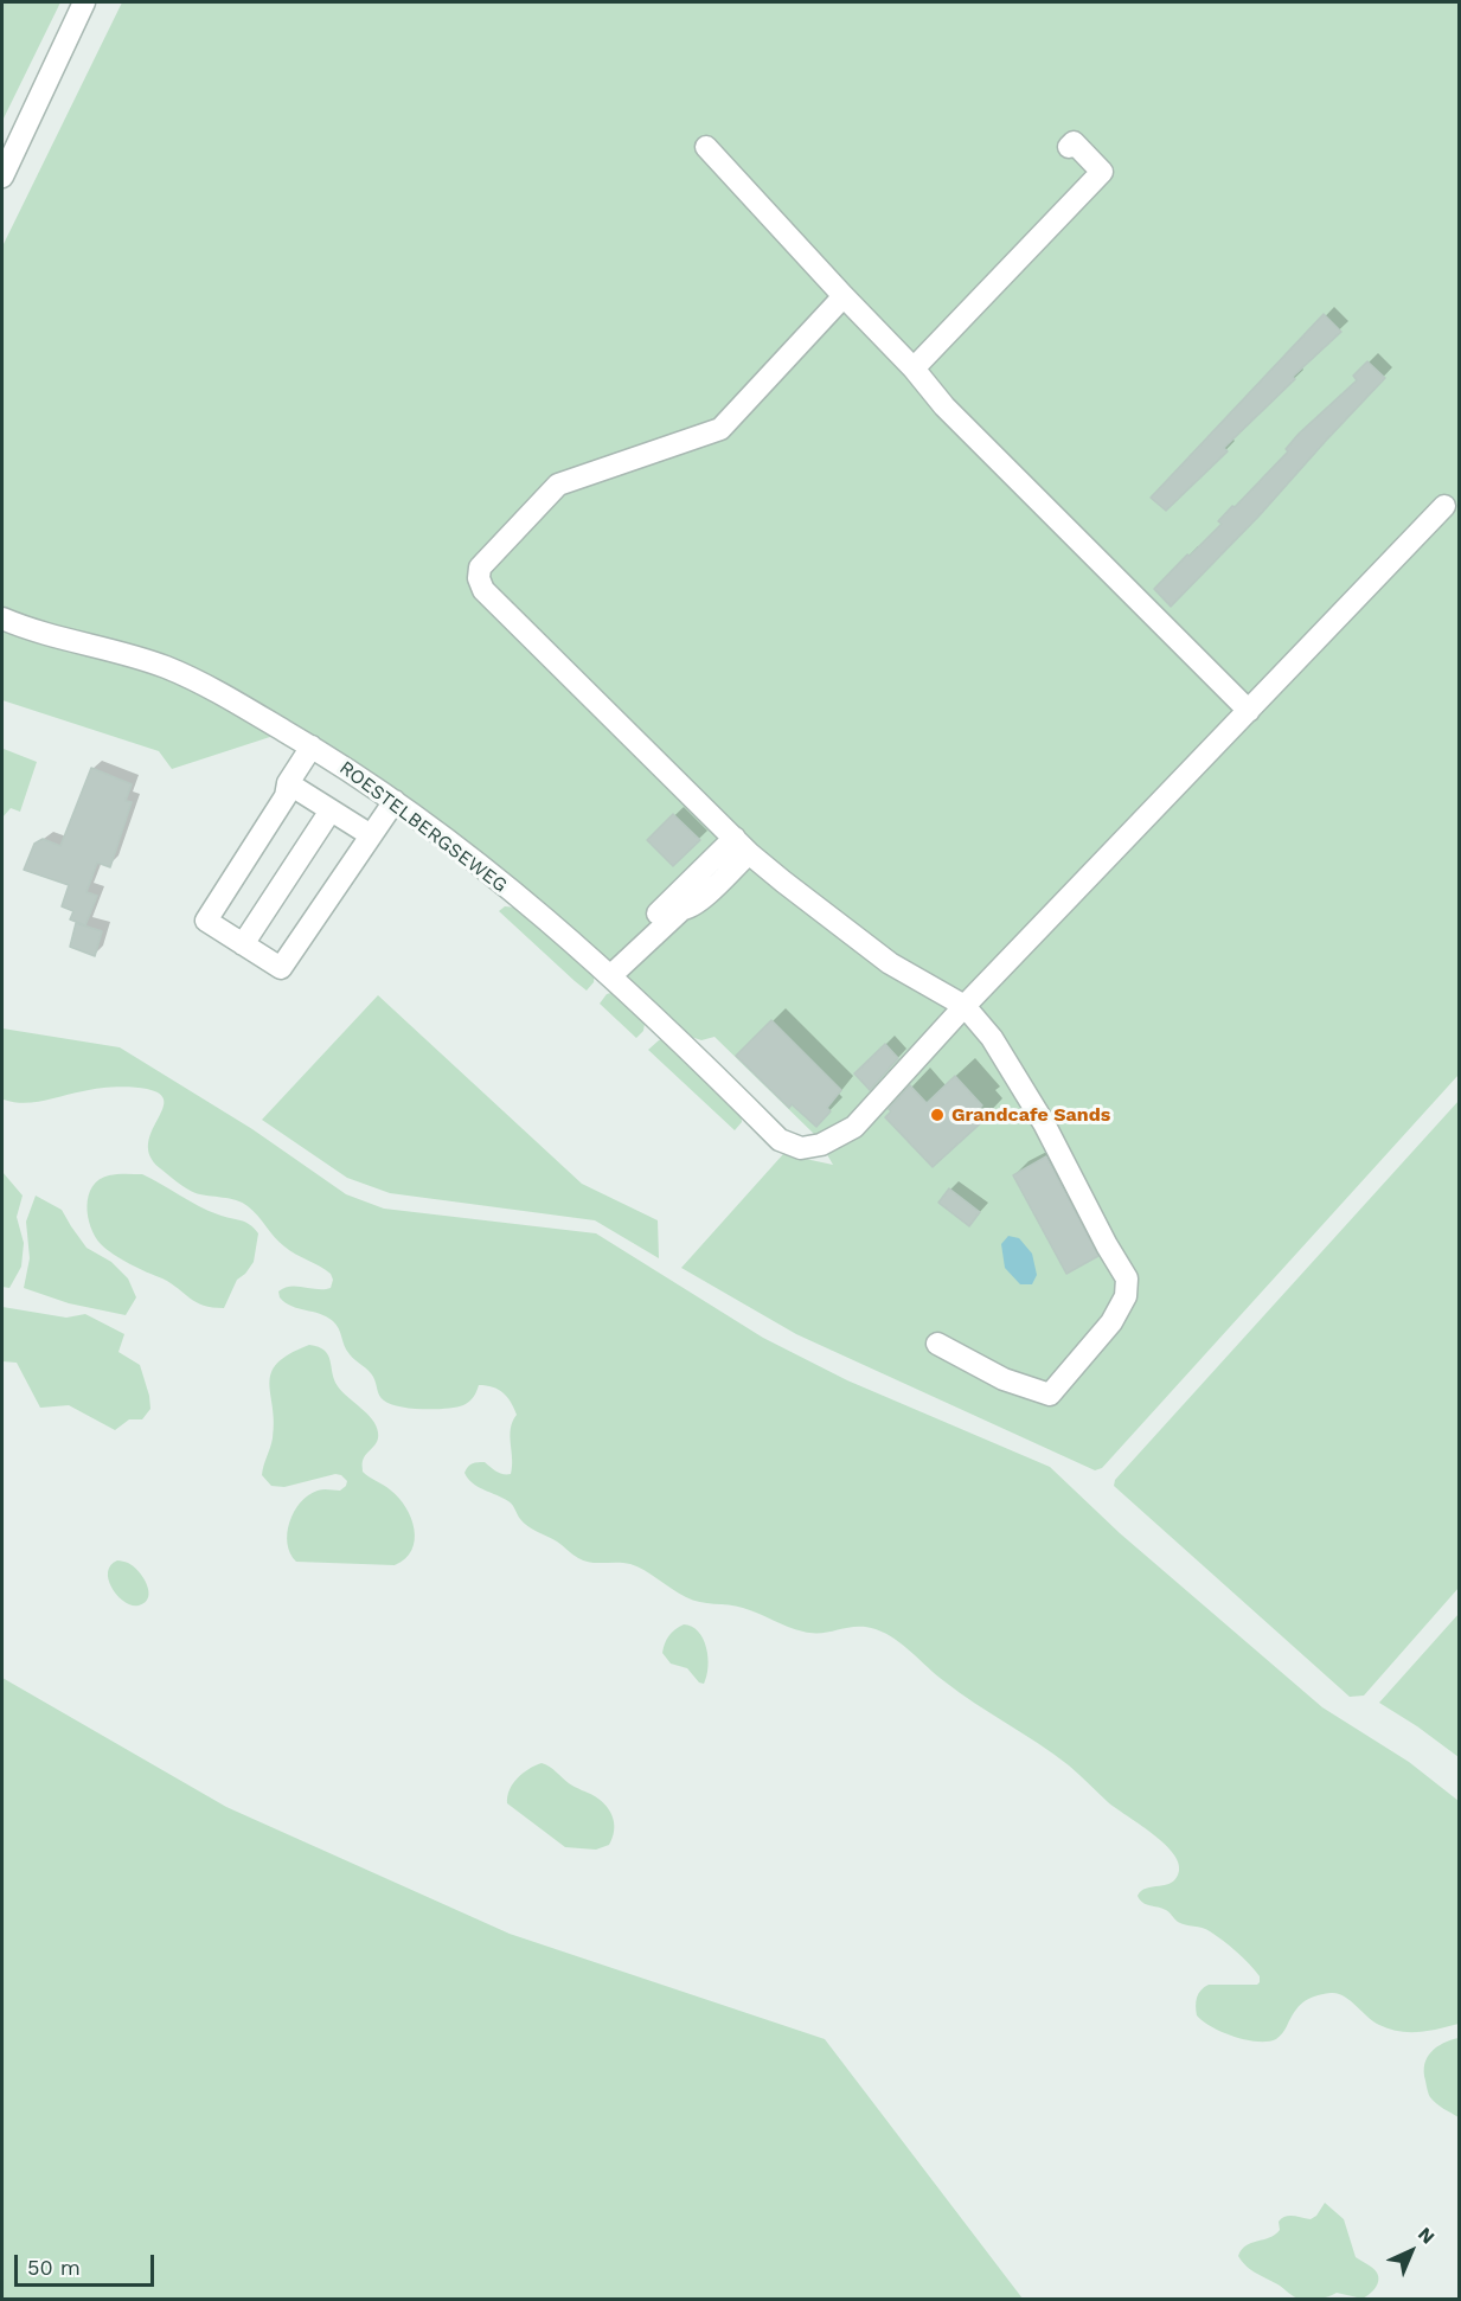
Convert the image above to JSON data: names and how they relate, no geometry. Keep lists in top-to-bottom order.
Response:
{
  "streets": {
    "street": ["ROESTELBERGSEWEG"]
  },
  "places": ["Grandcafe Sands"],
  "scale_bar": "50 m",
  "north": "top right"
}
